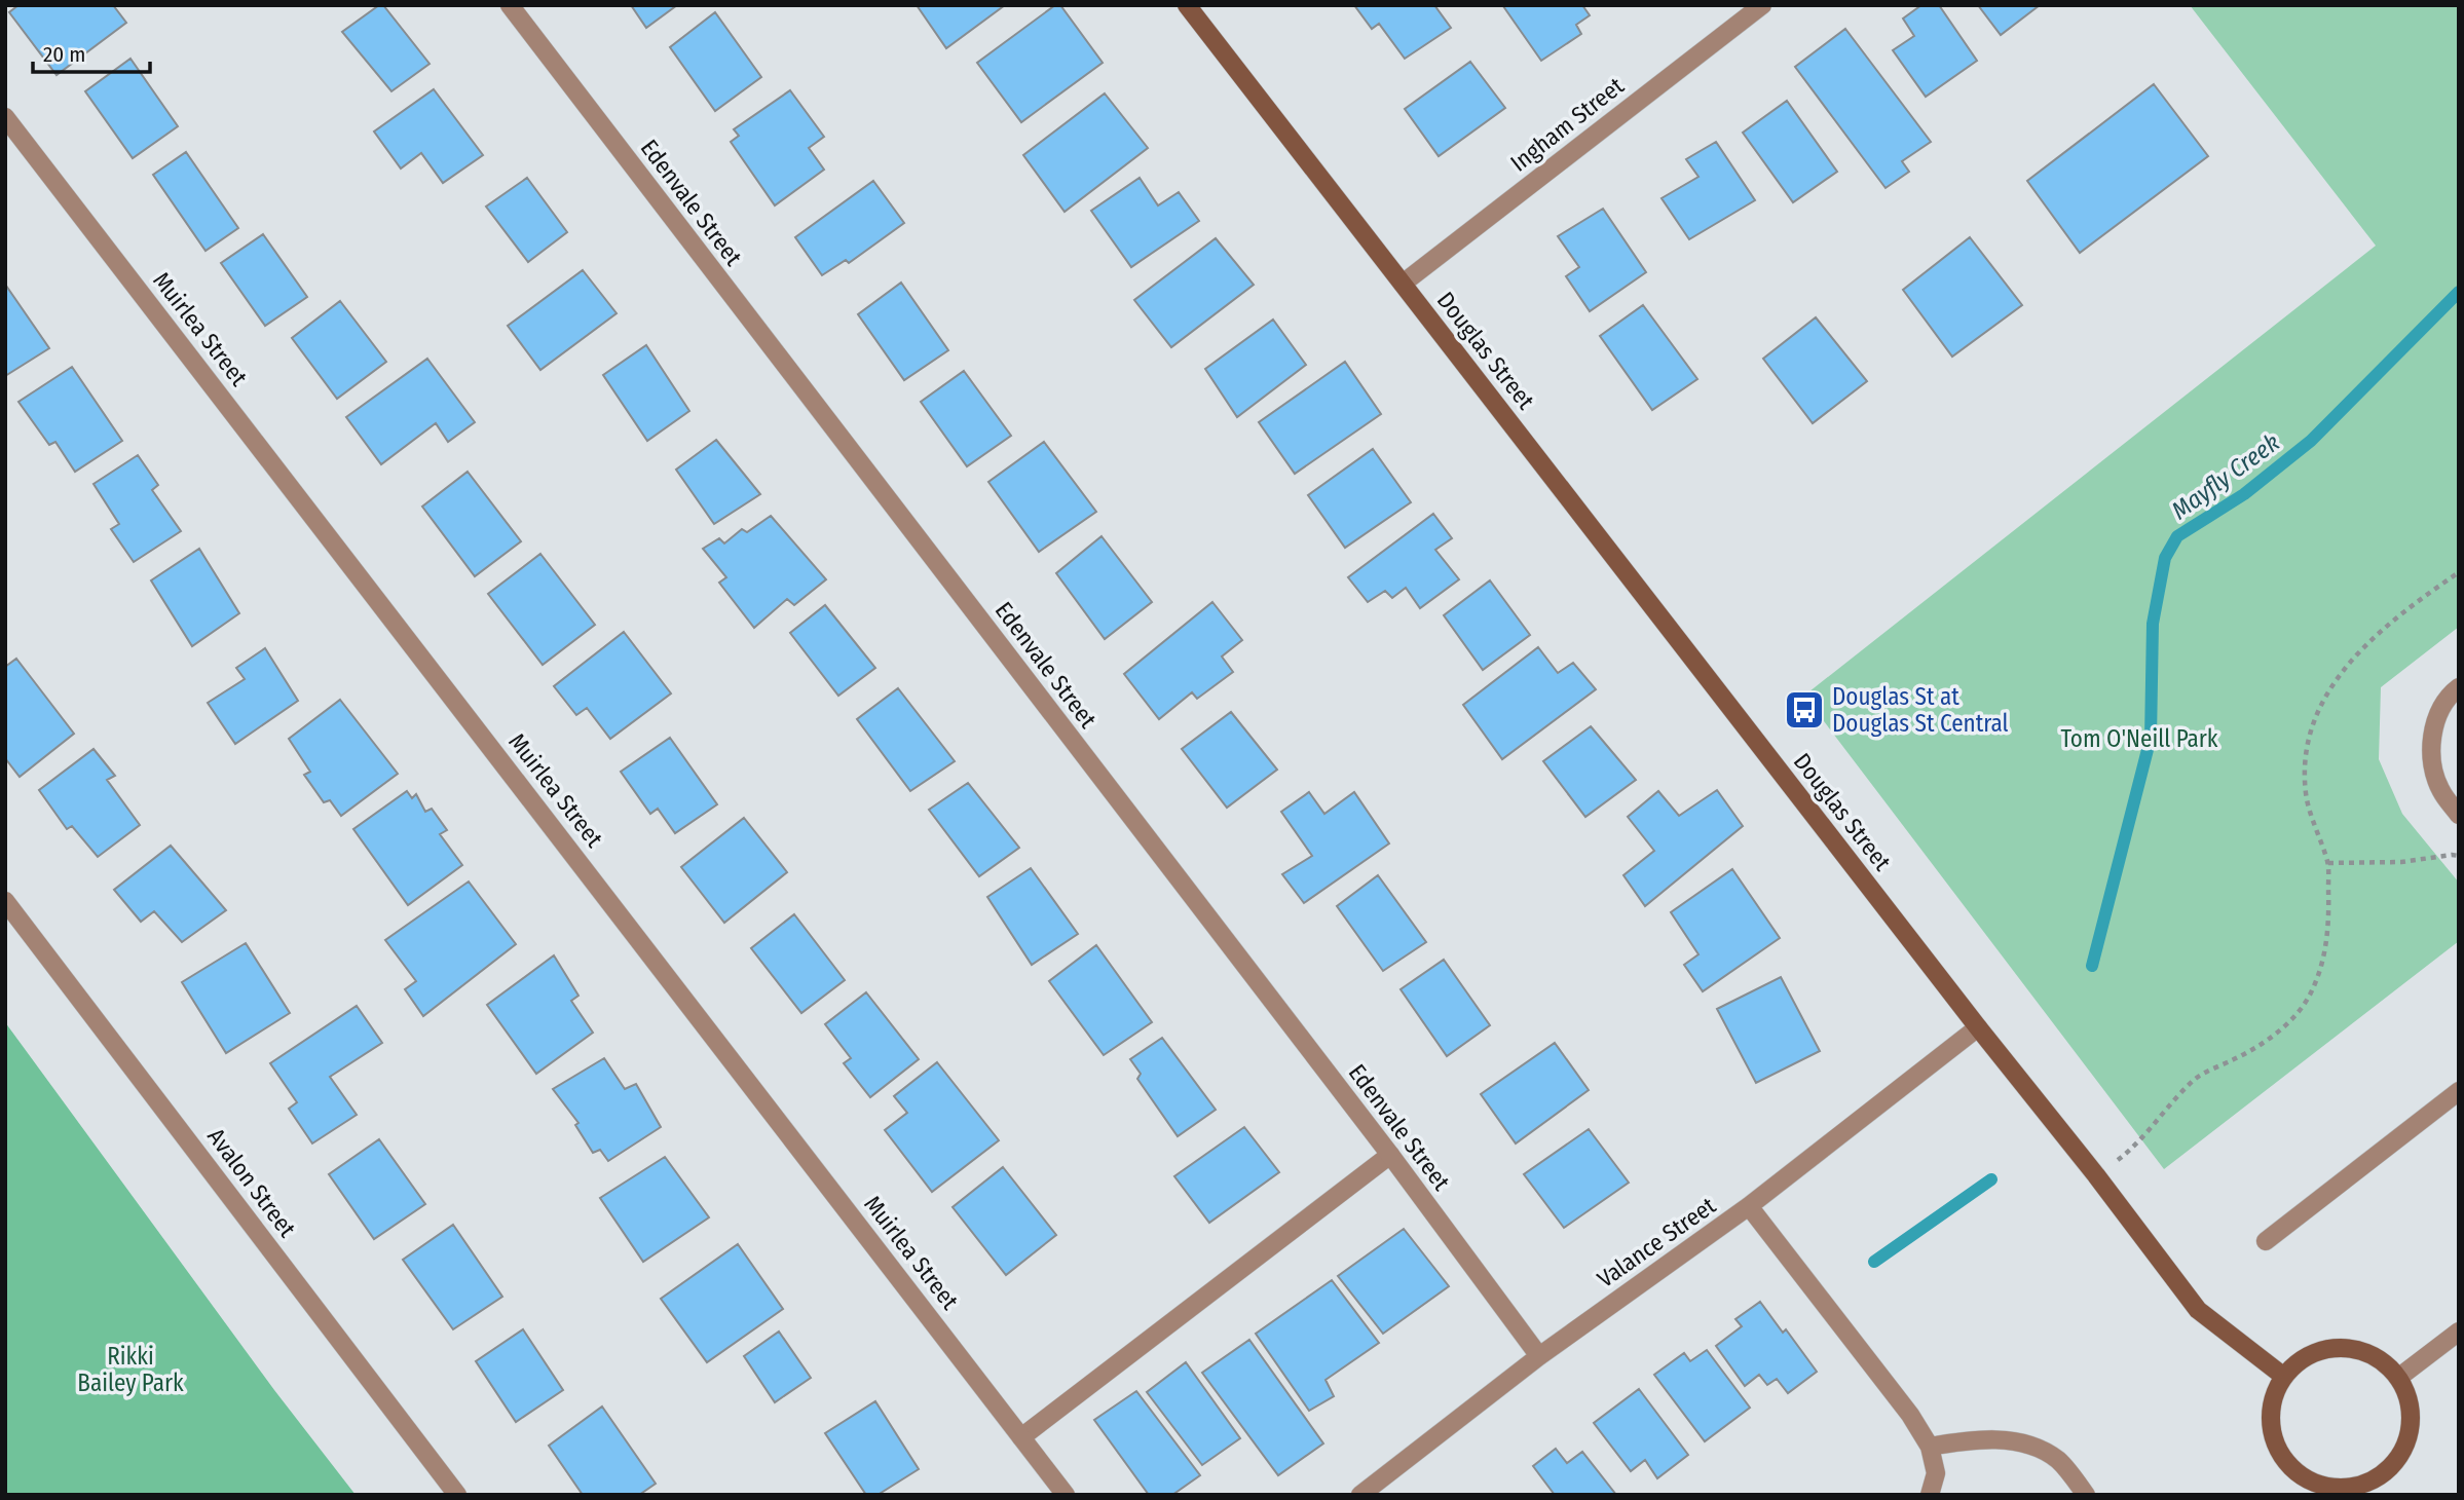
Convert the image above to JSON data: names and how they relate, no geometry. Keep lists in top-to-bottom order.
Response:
{
  "streets": {
    "main road": ["Douglas Street"],
    "street": [
      "Ingham Street",
      "Edenvale Street",
      "Muirlea Street",
      "Avalon Street",
      "Valance Street"
    ]
  },
  "crossings": [
    ["Ingham Street", "Douglas Street"],
    ["Edenvale Street", "Valance Street"],
    ["Douglas Street", "Valance Street"]
  ],
  "water": ["Mayfly Creek"],
  "parks": ["Tom O'Neill Park", "Rikki Bailey Park"],
  "places": {
    "bus stop": ["Douglas St at Douglas St Central"]
  },
  "scale_bar": "20 m"
}
